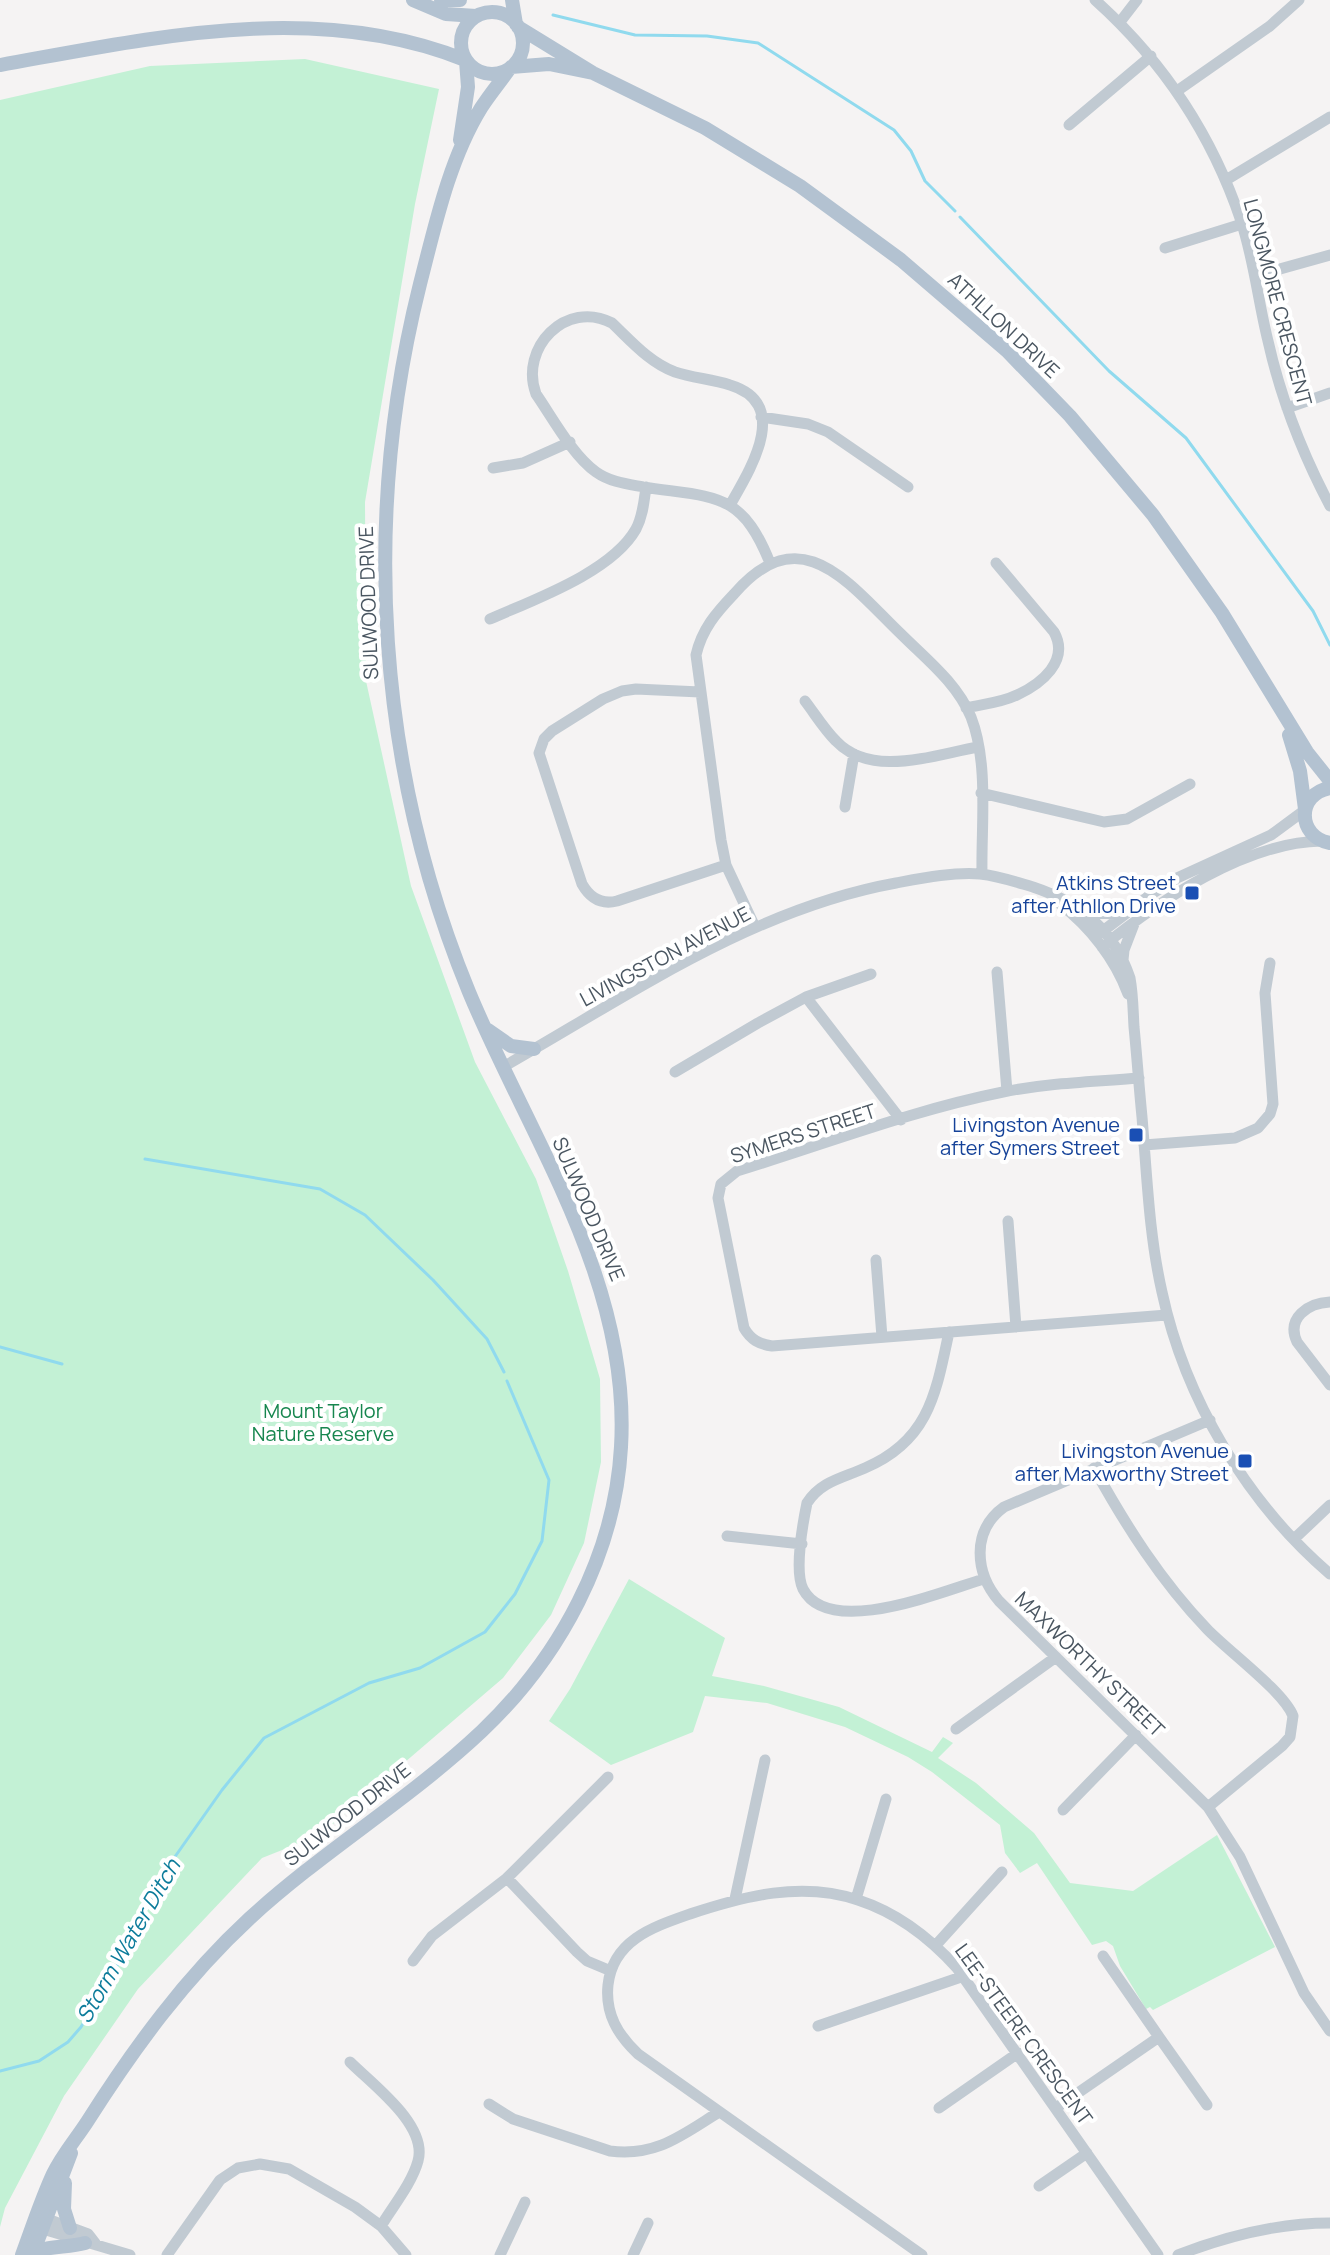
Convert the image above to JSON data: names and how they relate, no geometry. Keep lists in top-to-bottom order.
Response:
{
  "streets": {
    "main road": ["ATHLLON DRIVE", "SULWOOD DRIVE"],
    "street": [
      "LONGMORE CRESCENT",
      "LIVINGSTON AVENUE",
      "SYMERS STREET",
      "MAXWORTHY STREET",
      "LEE-STEERE CRESCENT"
    ]
  },
  "crossings": [
    ["ATHLLON DRIVE", "SULWOOD DRIVE"],
    ["SULWOOD DRIVE", "LIVINGSTON AVENUE"],
    ["LIVINGSTON AVENUE", "SYMERS STREET"]
  ],
  "water": ["Storm Water Ditch"],
  "parks": ["Mount Taylor Nature Reserve"],
  "places": {
    "transit": ["Atkins Street after Athllon Drive", "Livingston Avenue after Symers Street", "Livingston Avenue after Maxworthy Street"]
  }
}
